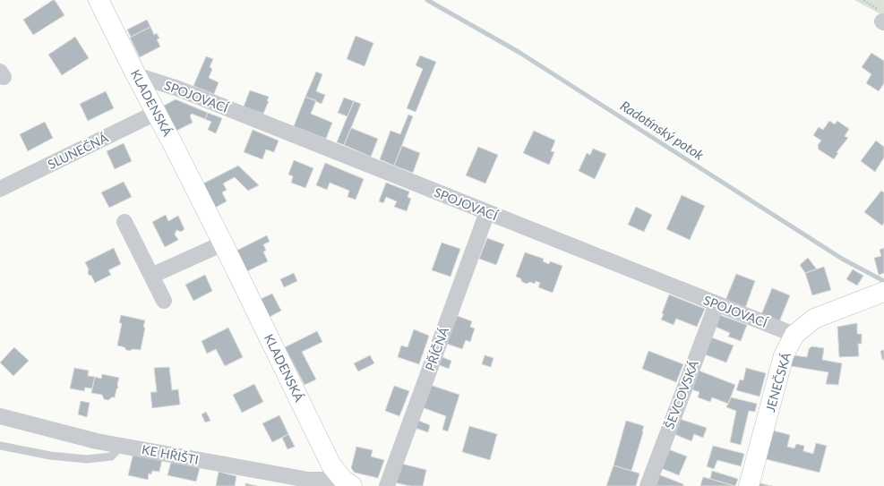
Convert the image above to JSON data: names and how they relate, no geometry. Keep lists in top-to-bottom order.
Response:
{
  "streets": {
    "main road": ["KLADENSKÁ", "JENEČSKÁ"],
    "street": [
      "SPOJOVACÍ",
      "SLUNEČNÁ",
      "PŘÍČNÁ",
      "ŠEVCOVSKÁ",
      "KE HŘIŠTI"
    ]
  },
  "crossings": [
    ["SPOJOVACÍ", "KLADENSKÁ"],
    ["SPOJOVACÍ", "PŘÍČNÁ"],
    ["SPOJOVACÍ", "JENEČSKÁ"],
    ["SPOJOVACÍ", "ŠEVCOVSKÁ"],
    ["KLADENSKÁ", "SLUNEČNÁ"],
    ["KLADENSKÁ", "KE HŘIŠTI"]
  ],
  "water": ["Radotínský potok"]
}
